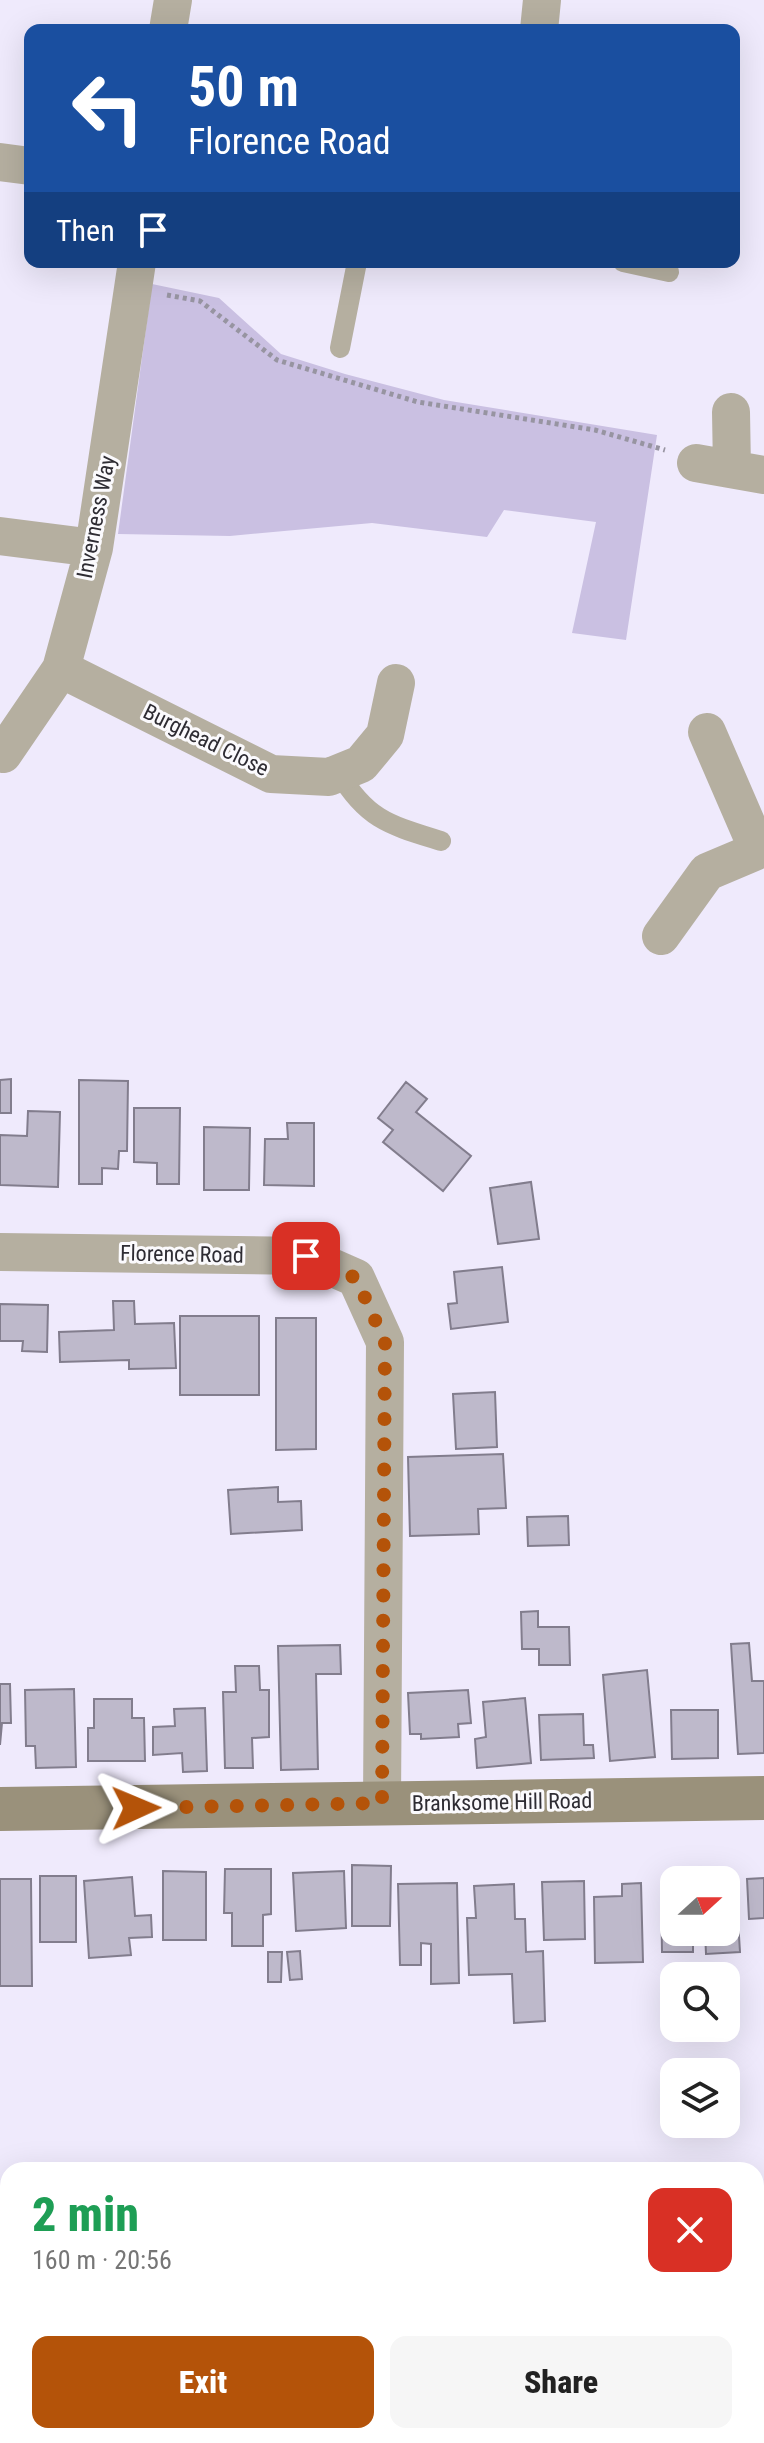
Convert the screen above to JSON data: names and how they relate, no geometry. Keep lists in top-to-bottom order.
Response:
{
  "streets": {
    "street": [
      "Inverness Way",
      "Burghead Close",
      "Florence Road",
      "Branksome Hill Road"
    ]
  },
  "crossings": [
    ["Inverness Way", "Burghead Close"],
    ["Florence Road", "Branksome Hill Road"]
  ],
  "north": "right",
  "page": {
    "turn": ["50 m", "Florence Road"],
    "then": "Then",
    "heading": ["2 min", "160 m · 20:56"],
    "buttons": ["Exit", "Share"]
  }
}
